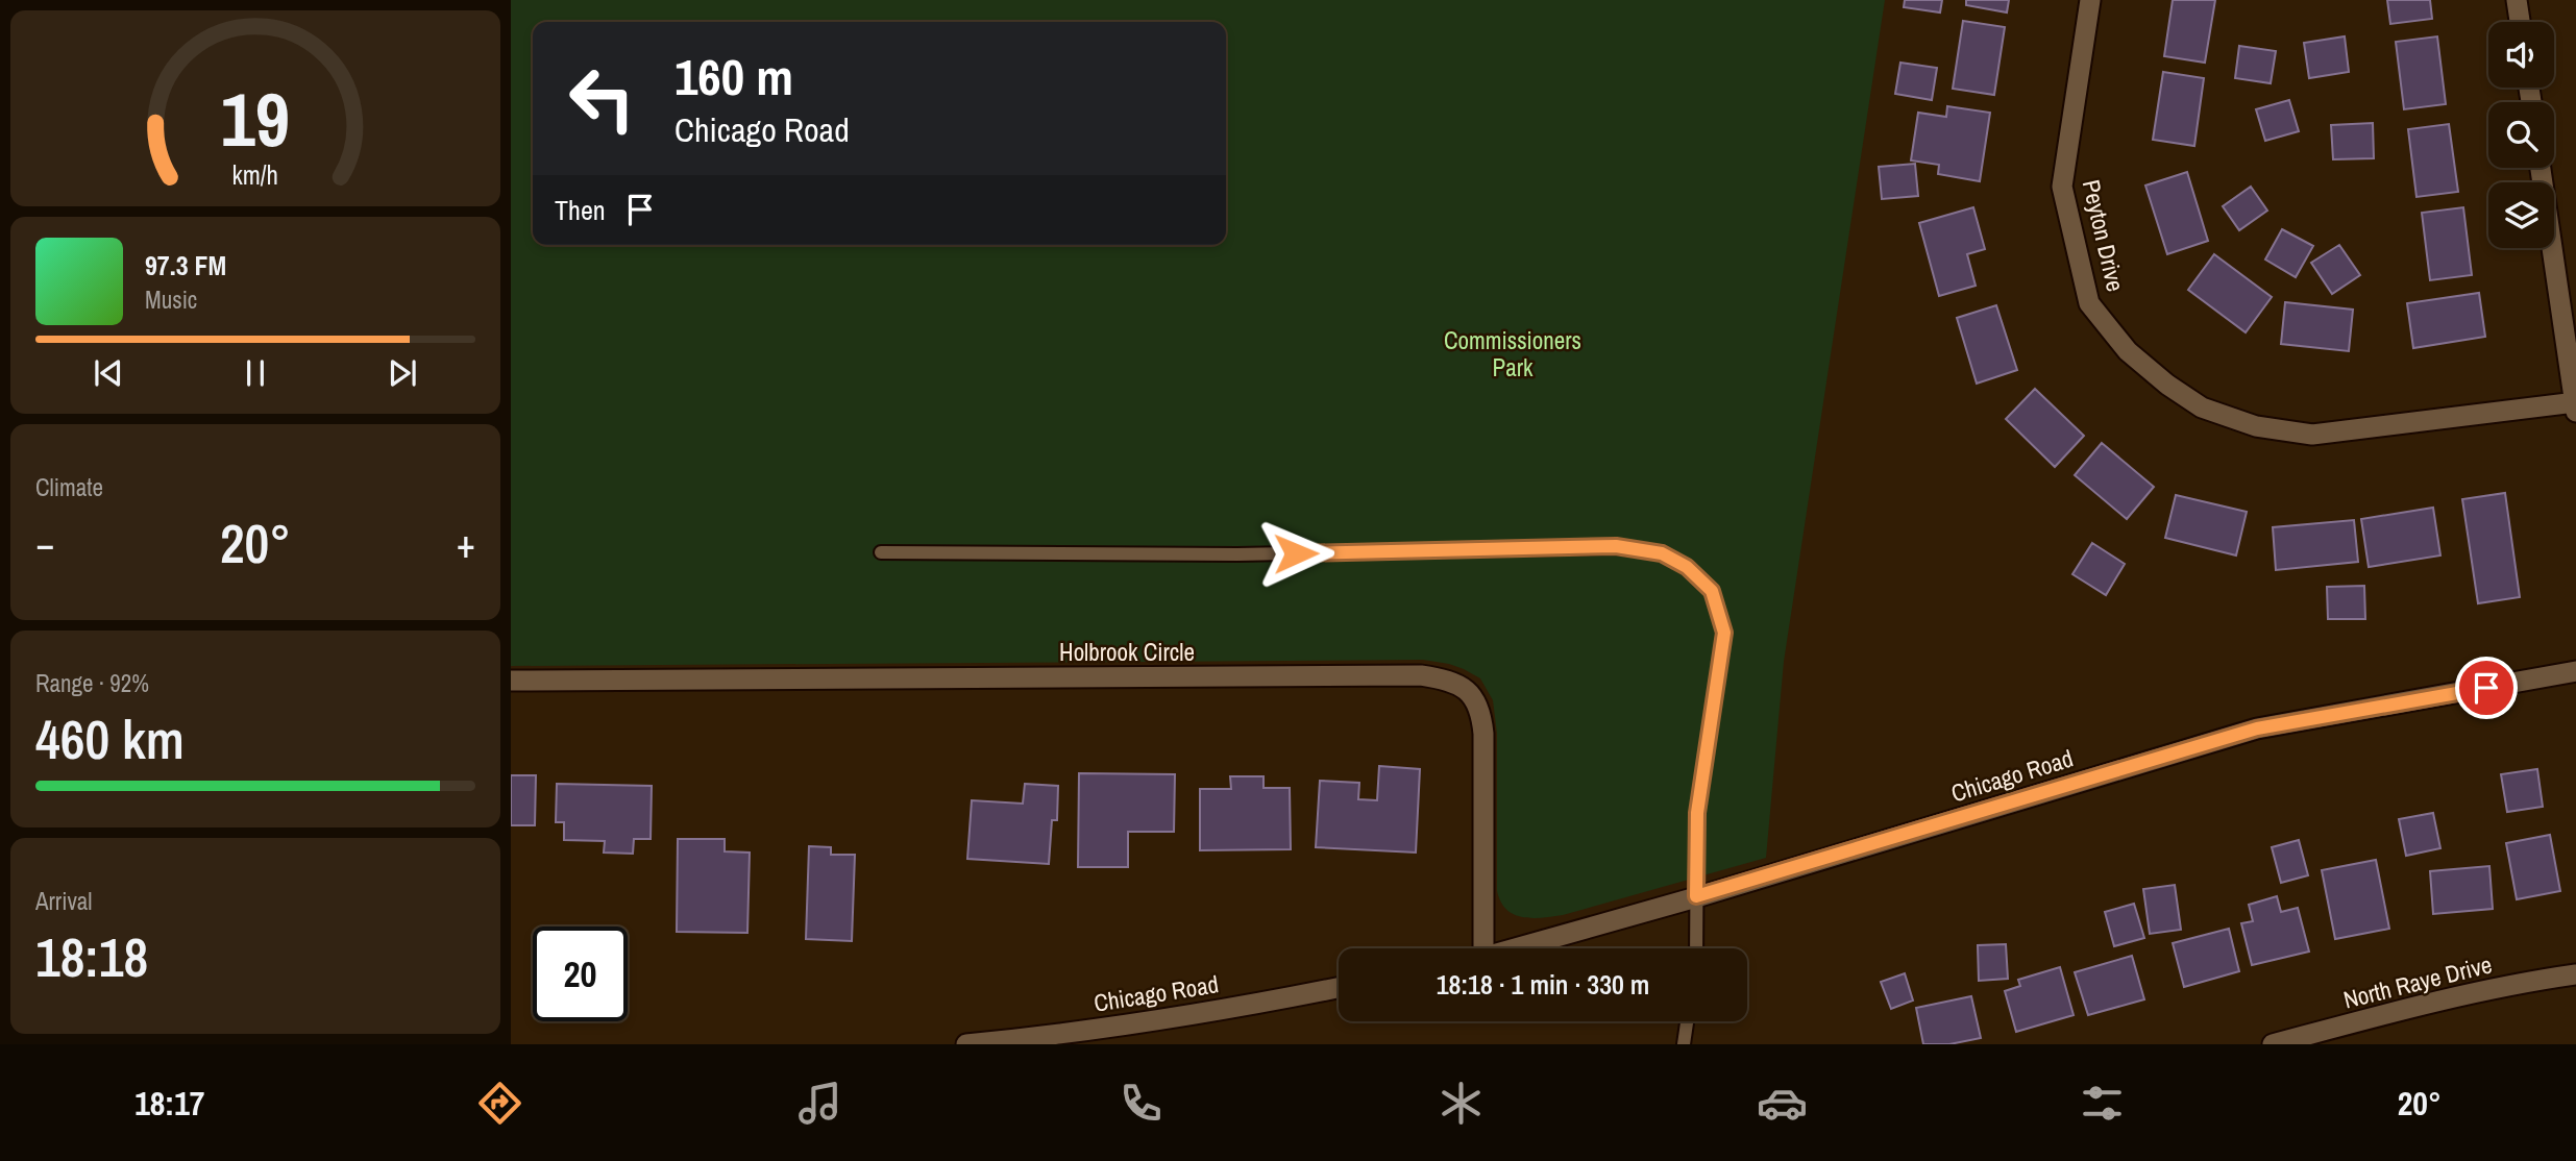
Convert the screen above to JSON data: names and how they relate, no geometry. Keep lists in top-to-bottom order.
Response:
{
  "streets": {
    "street": [
      "Peyton Drive",
      "Holbrook Circle",
      "Chicago Road",
      "North Raye Drive"
    ]
  },
  "parks": ["Commissioners Park"],
  "page": {
    "turn": ["160 m", "Chicago Road"],
    "then": "Then",
    "song": ["97.3 FM", "Music"],
    "tile": [
      "Climate",
      ["Range · 92%", "460 km"],
      ["Arrival", "18:18"]
    ],
    "heat": ["−", "20°", "+"],
    "limit": "20",
    "trip": "18:18 · 1 min · 330 m",
    "tabs": ["18:17", "20°"],
    "gauge": ["19", "km/h"]
  }
}
